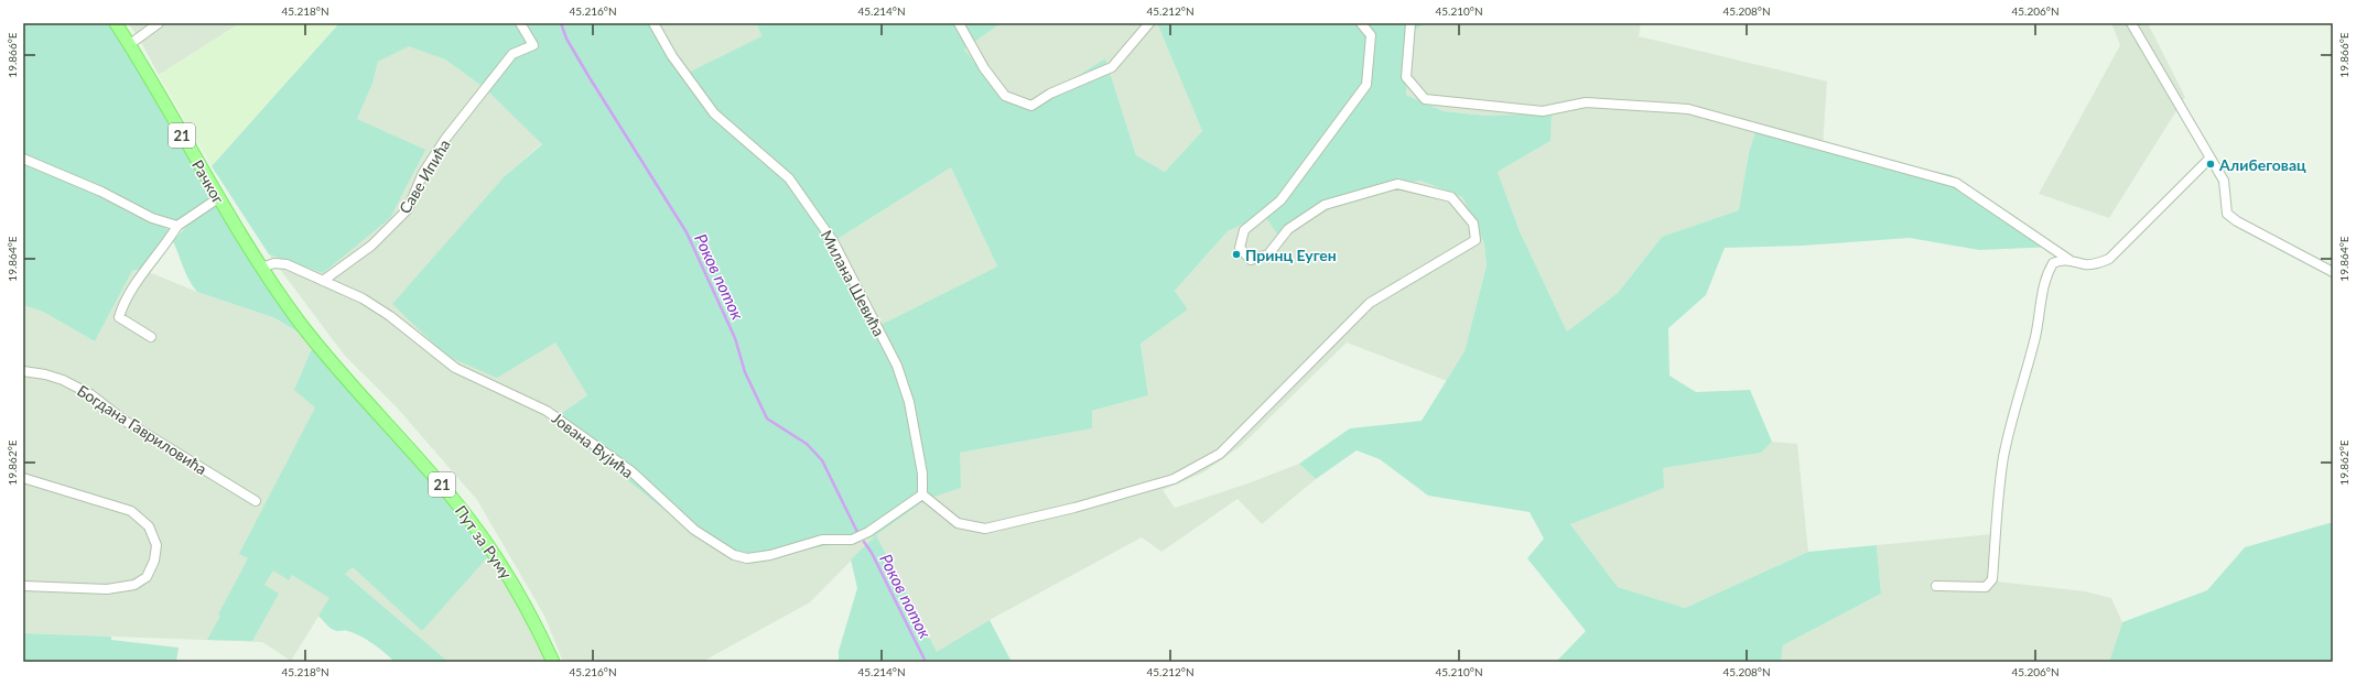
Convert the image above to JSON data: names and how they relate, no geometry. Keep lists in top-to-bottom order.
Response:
{
  "streets": {
    "main road": ["21", "Рачког", "Пут за Руму"],
    "street": [
      "Саве Ипића",
      "Милана Шевића",
      "Богдана Гавриловића",
      "Јована Вујића"
    ]
  },
  "crossings": [
    ["Саве Ипића", "Јована Вујића"],
    ["Рачког", "Јована Вујића"],
    ["Рачког", "Пут за Руму"],
    ["Милана Шевића", "Јована Вујића"]
  ],
  "water": ["Роков поток"],
  "places": ["Алибеговац", "Принц Еуген"],
  "coordinates": [
    "45.218°N",
    "45.216°N",
    "45.214°N",
    "45.212°N",
    "45.210°N",
    "45.208°N",
    "45.206°N",
    "19.866°E",
    "19.864°E",
    "19.862°E"
  ]
}
